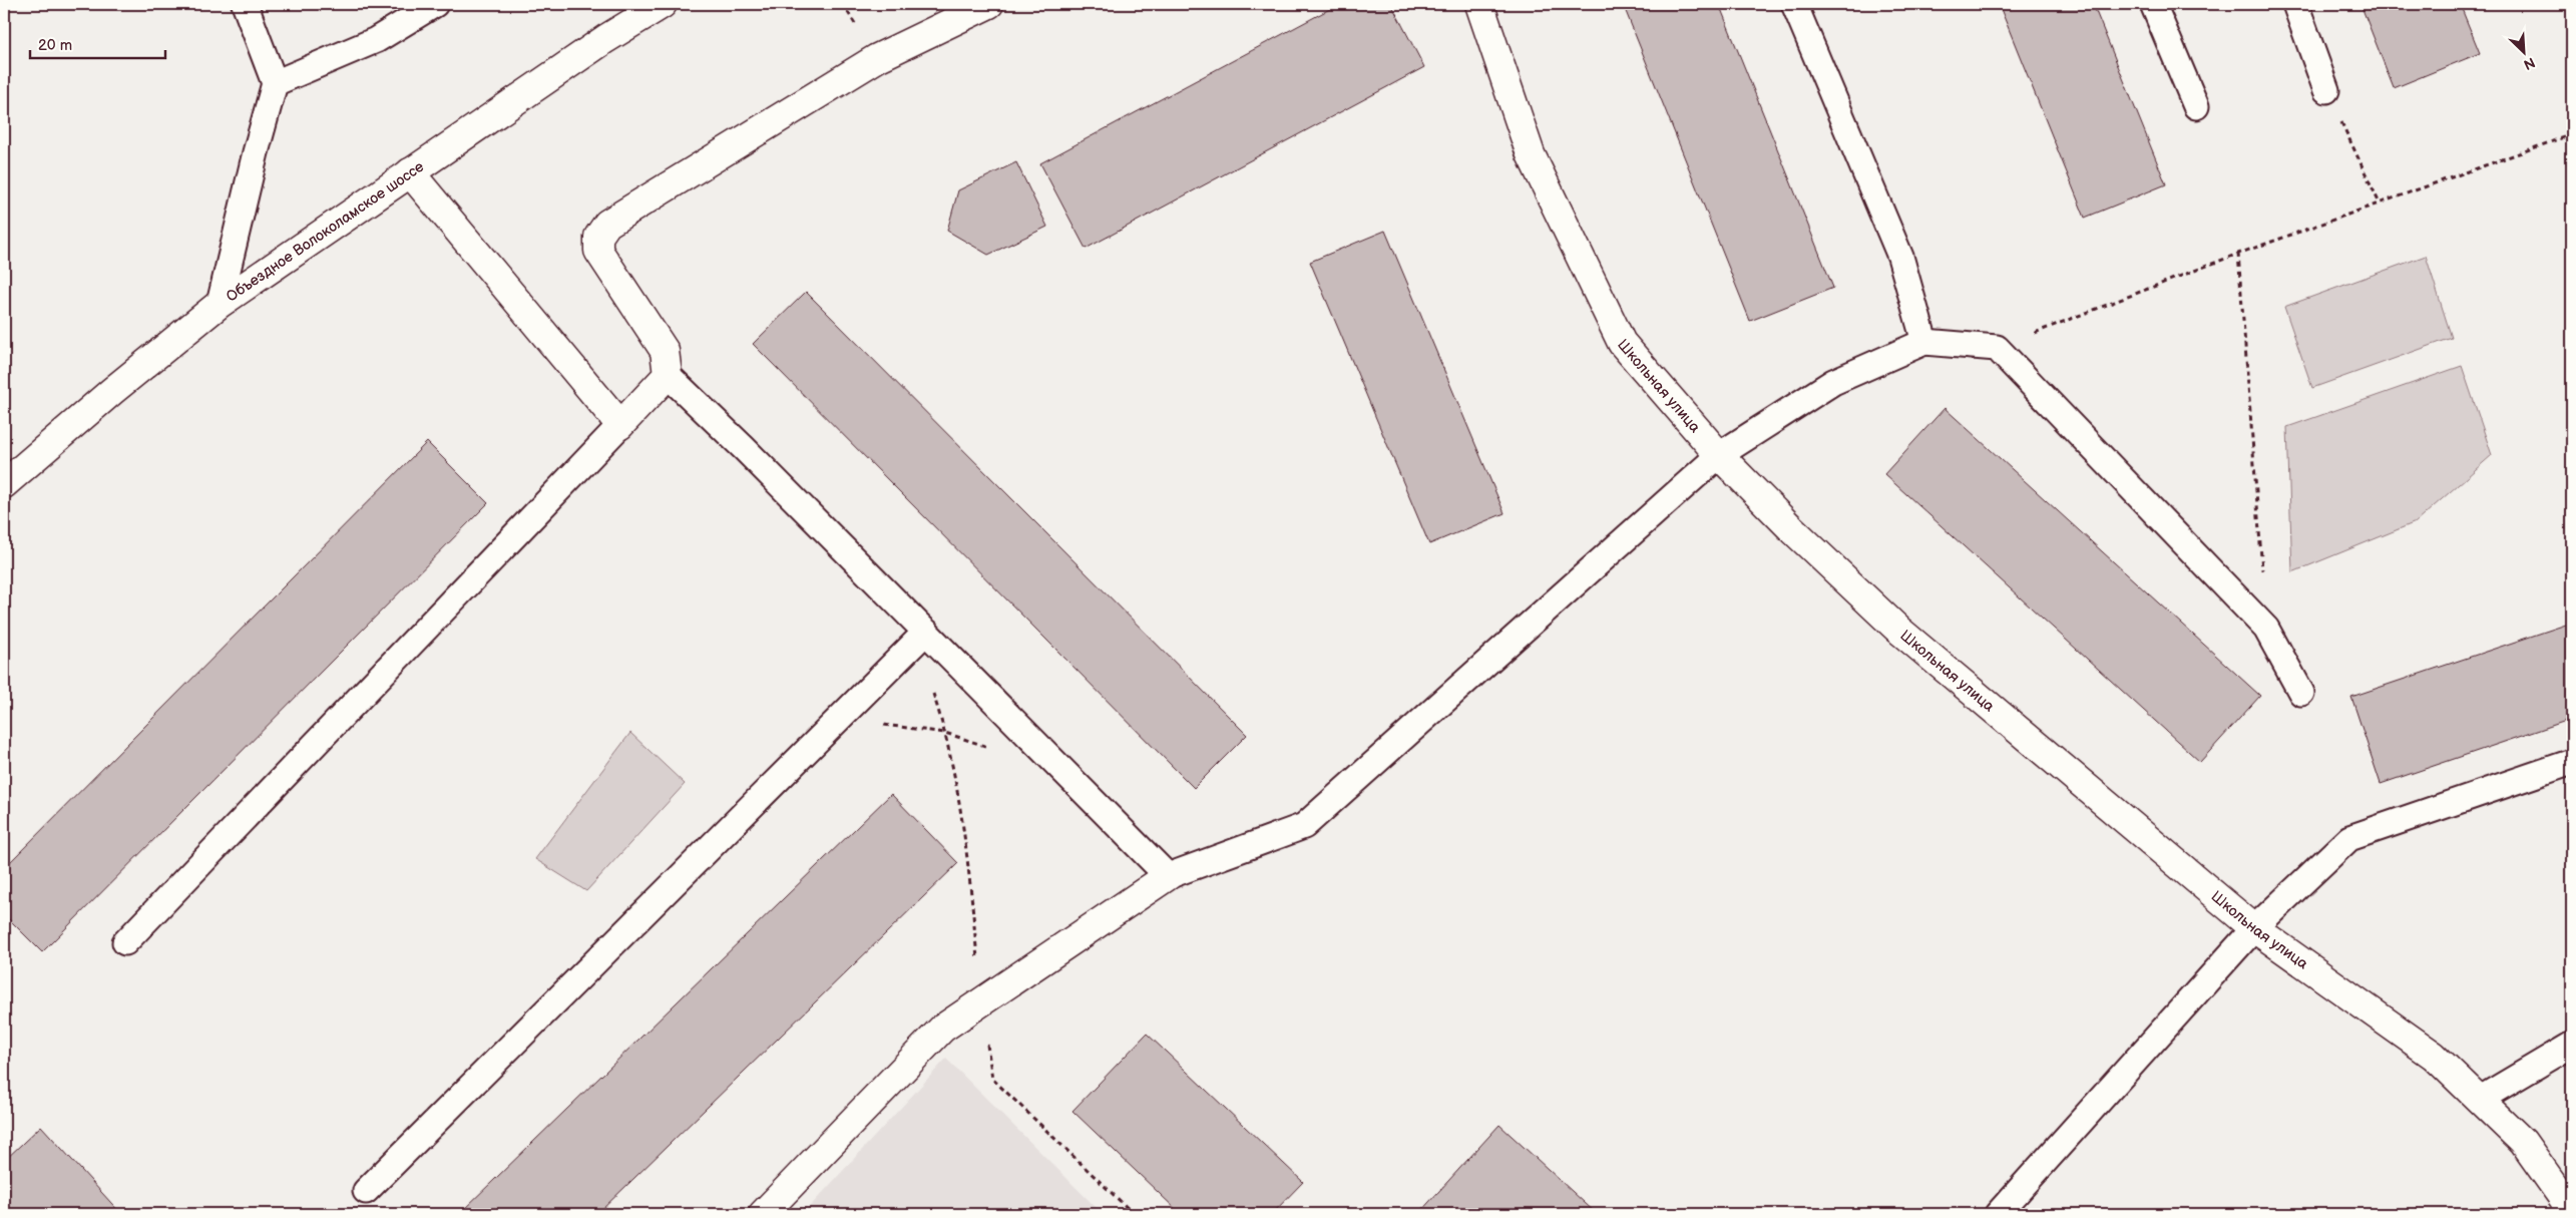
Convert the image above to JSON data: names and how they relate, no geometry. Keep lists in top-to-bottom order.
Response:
{
  "streets": {
    "street": ["Объездное Волоколамское шоссе", "Школьная улица"]
  },
  "scale_bar": "20 m",
  "north": "bottom right"
}
